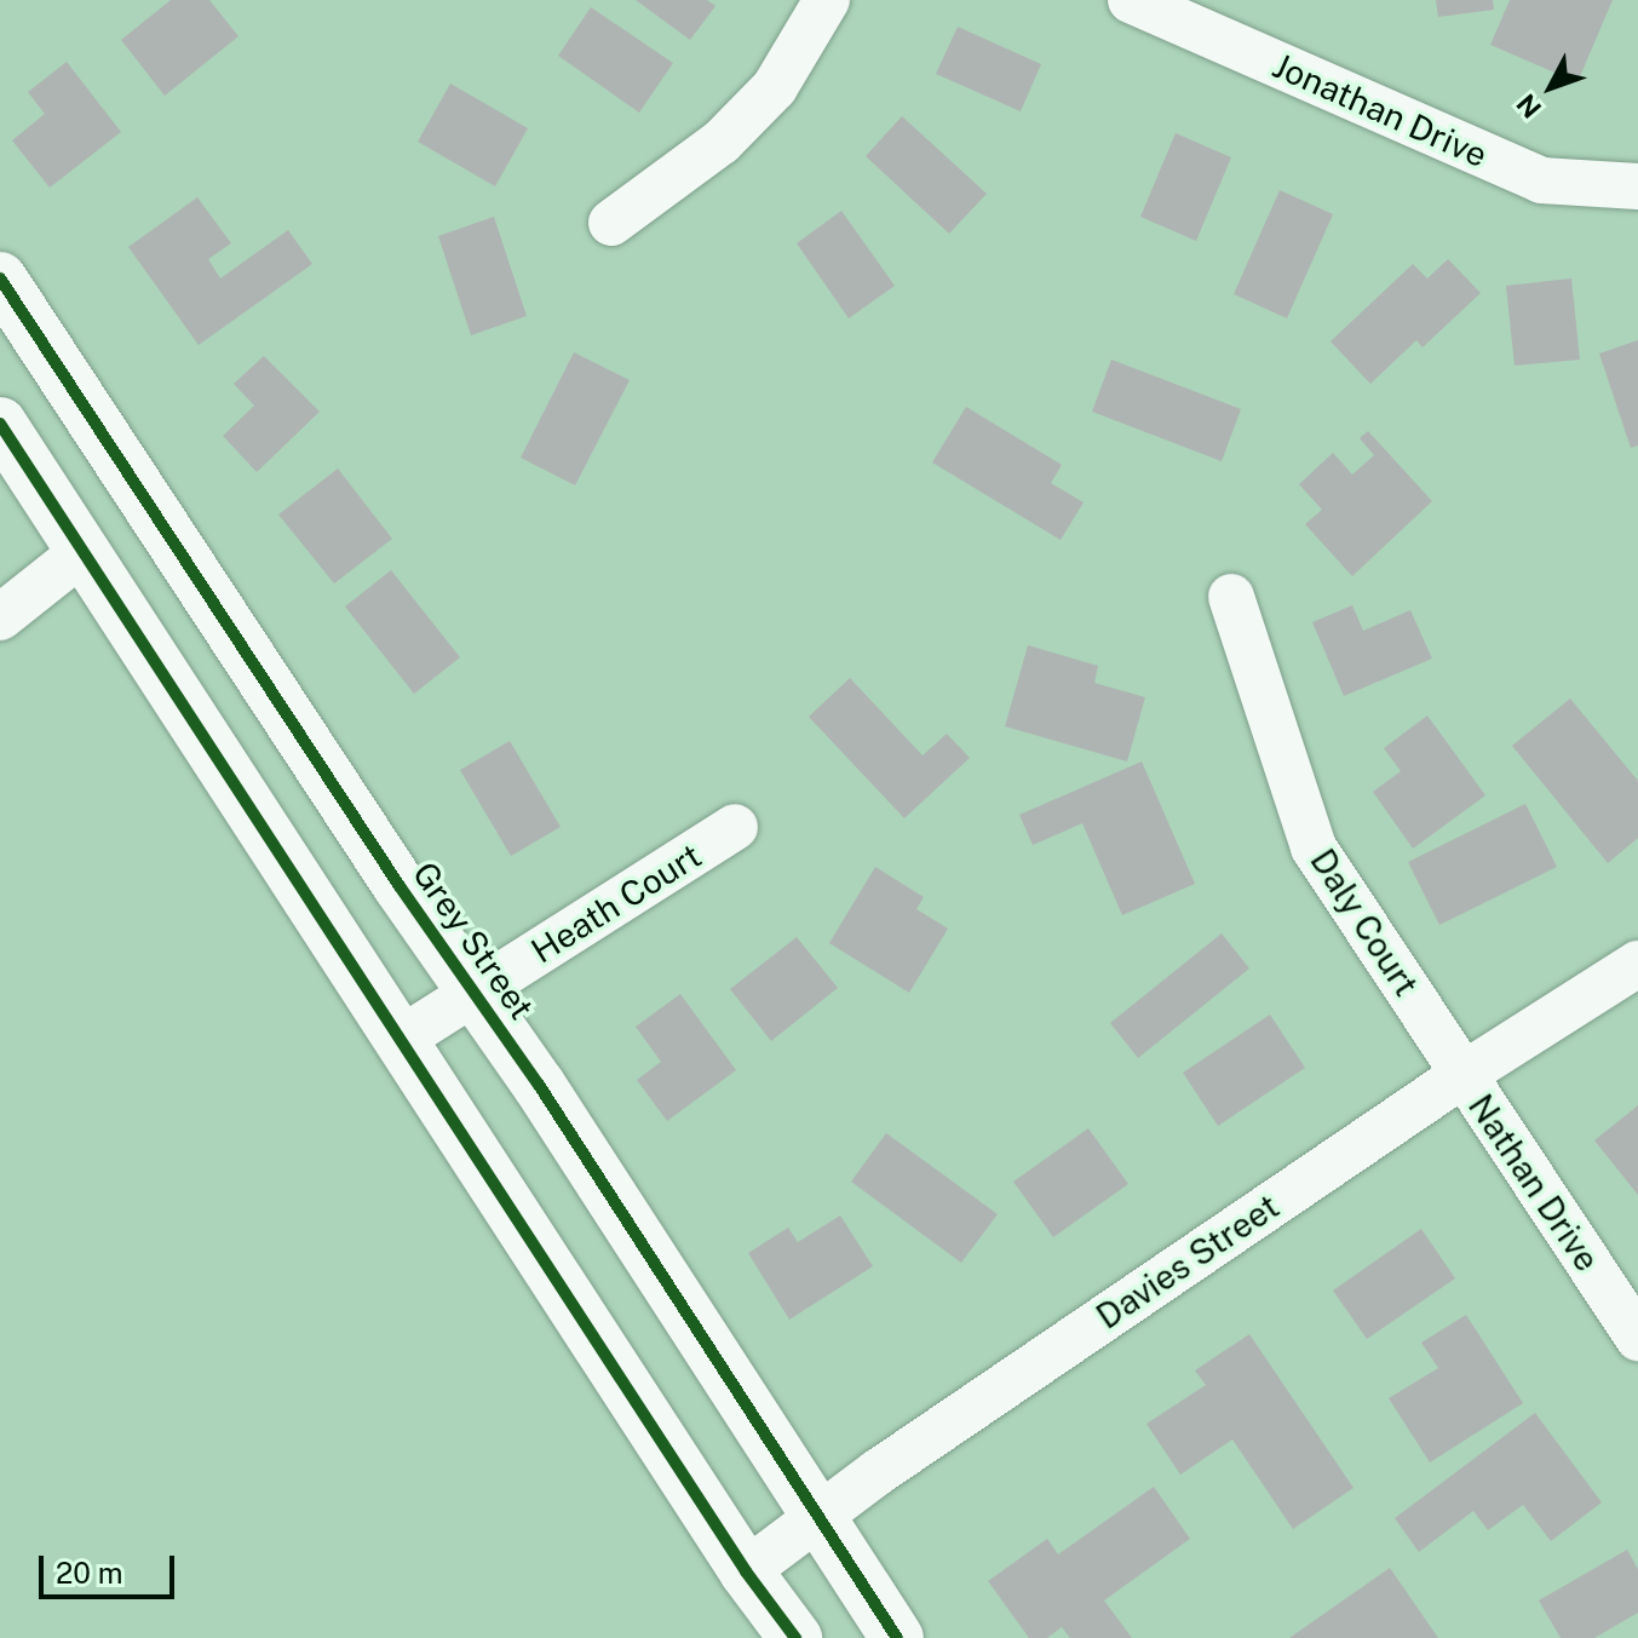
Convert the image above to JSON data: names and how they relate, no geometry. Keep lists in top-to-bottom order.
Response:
{
  "streets": {
    "street": [
      "Jonathan Drive",
      "Heath Court",
      "Daly Court",
      "Grey Street",
      "Nathan Drive",
      "Davies Street"
    ]
  },
  "crossings": [
    ["Heath Court", "Grey Street"],
    ["Daly Court", "Nathan Drive"],
    ["Daly Court", "Davies Street"],
    ["Grey Street", "Davies Street"],
    ["Nathan Drive", "Davies Street"]
  ],
  "scale_bar": "20 m",
  "north": "bottom left"
}
